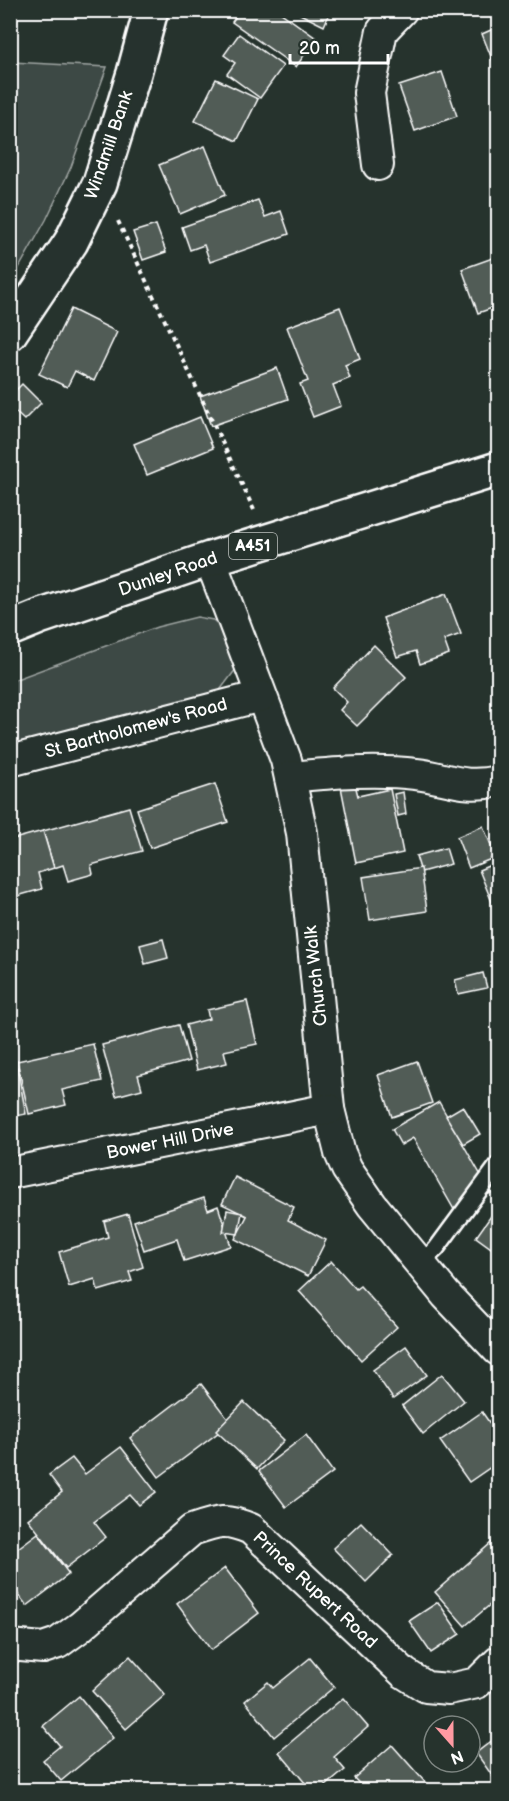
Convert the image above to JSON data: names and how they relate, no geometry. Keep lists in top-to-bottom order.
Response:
{
  "streets": {
    "main road": ["Windmill Bank", "A451", "Dunley Road"],
    "street": [
      "St Bartholomew's Road",
      "Church Walk",
      "Bower Hill Drive",
      "Prince Rupert Road"
    ]
  },
  "crossings": [
    ["Dunley Road", "Church Walk"],
    ["St Bartholomew's Road", "Church Walk"],
    ["Church Walk", "Bower Hill Drive"]
  ],
  "scale_bar": "20 m",
  "north": "bottom"
}
